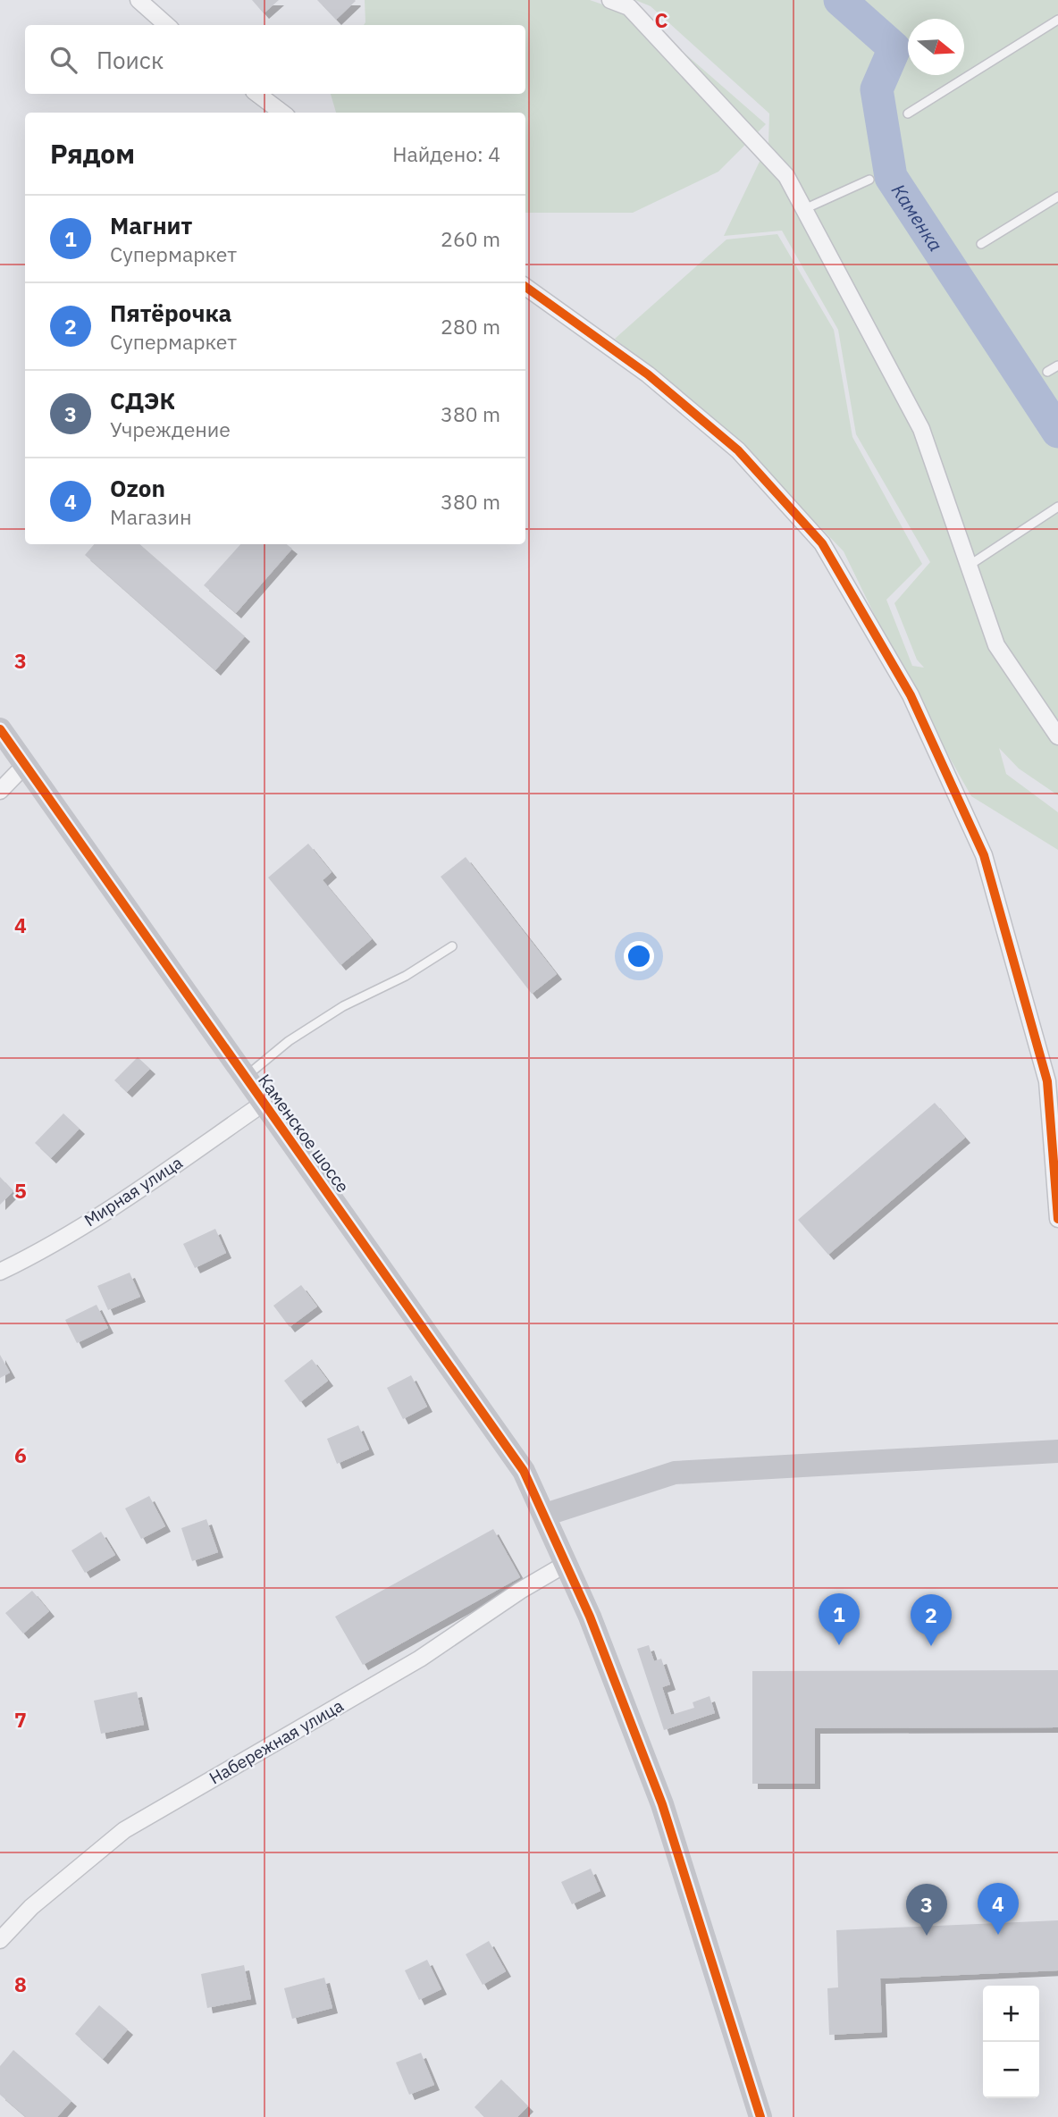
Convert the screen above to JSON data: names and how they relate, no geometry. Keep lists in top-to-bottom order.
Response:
{
  "streets": {
    "street": ["Каменское шоссе", "Мирная улица", "Набережная улица"]
  },
  "crossings": [
    ["Каменское шоссе", "Мирная улица"],
    ["Каменское шоссе", "Набережная улица"]
  ],
  "water": ["Каменка"],
  "north": "right",
  "page": {
    "search": "Поиск",
    "heading": ["Рядом", "Найдено: 4"],
    "list": [
      {
        "mark": "1",
        "name": "Магнит",
        "note": "Супермаркет",
        "value": "260 m"
      },
      {
        "mark": "2",
        "name": "Пятёрочка",
        "note": "Супермаркет",
        "value": "280 m"
      },
      {
        "mark": "3",
        "name": "СДЭК",
        "note": "Учреждение",
        "value": "380 m"
      },
      {
        "mark": "4",
        "name": "Ozon",
        "note": "Магазин",
        "value": "380 m"
      }
    ],
    "pins": [
      "1",
      "2",
      "4",
      "3"
    ],
    "map_buttons": ["+", "−"]
  },
  "grid": {
    "columns": ["C"],
    "rows": [
      "3",
      "4",
      "5",
      "6",
      "7",
      "8"
    ]
  }
}
